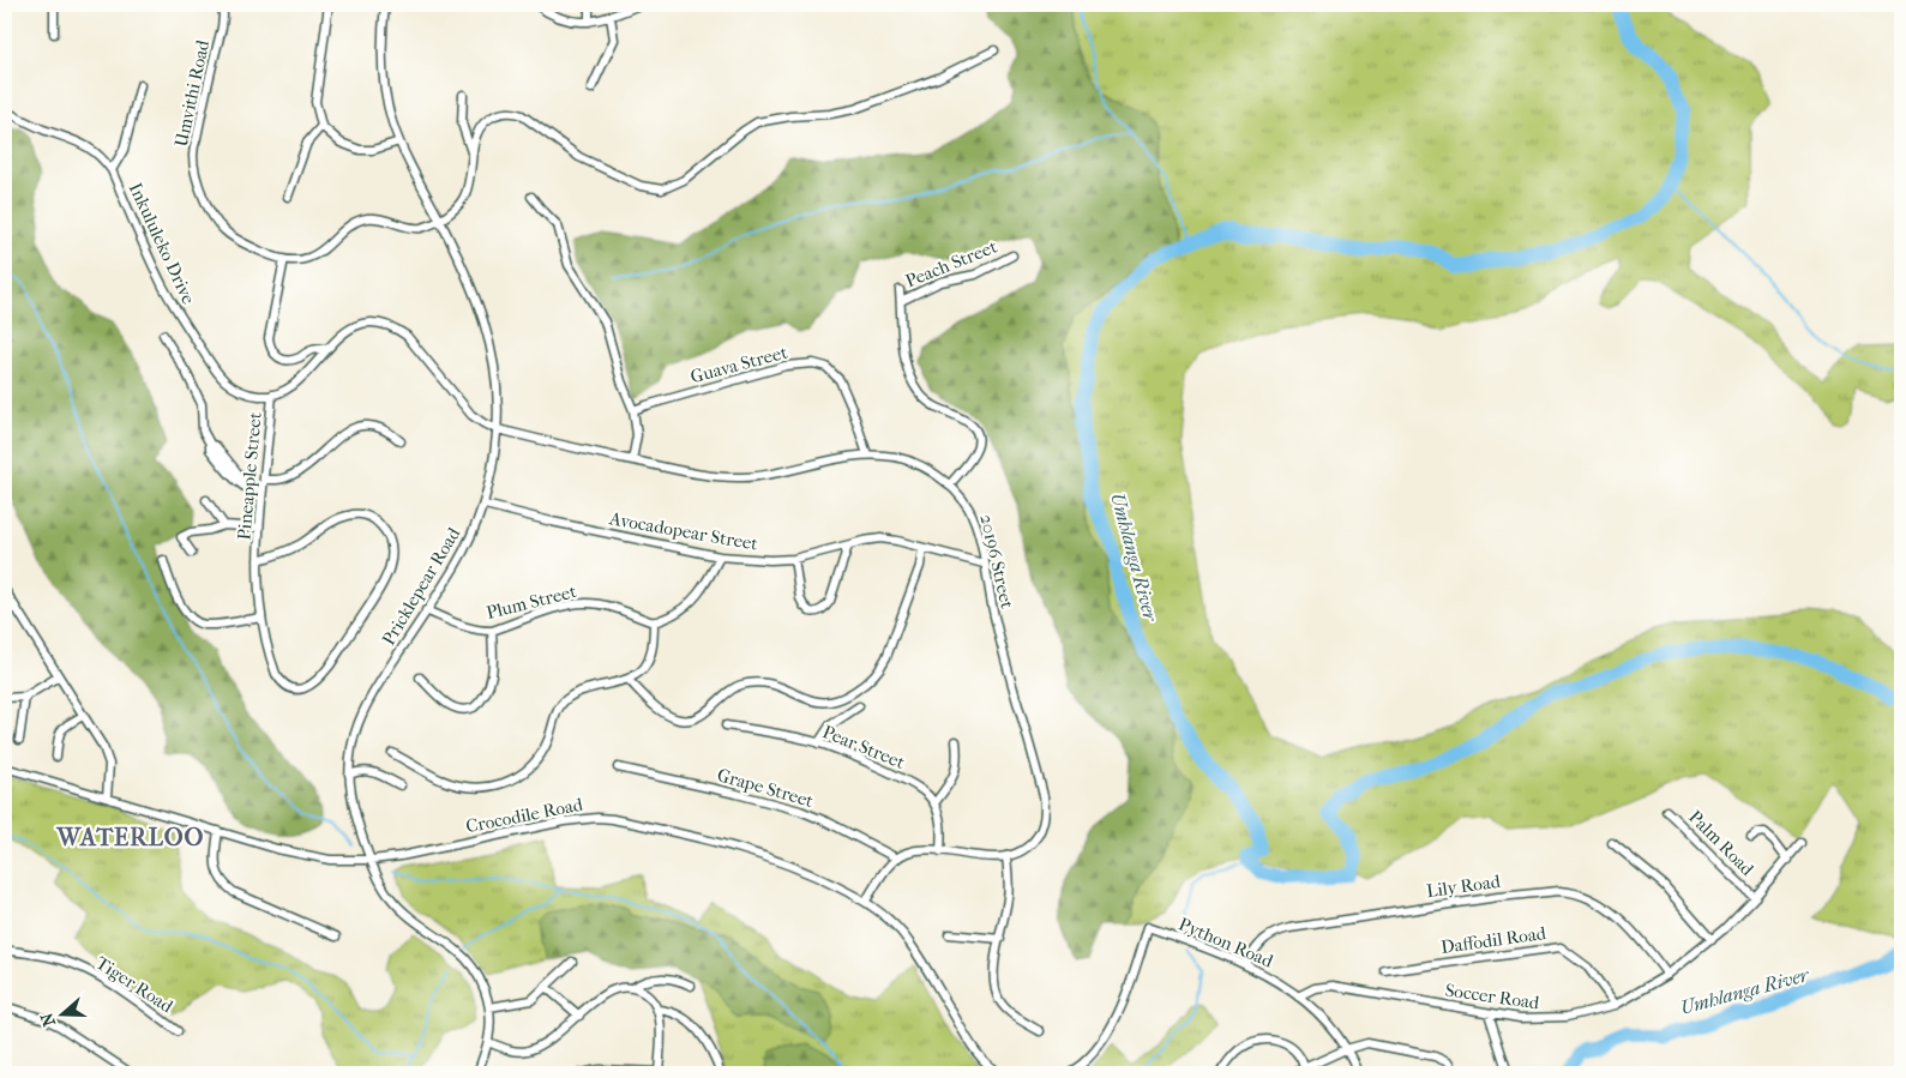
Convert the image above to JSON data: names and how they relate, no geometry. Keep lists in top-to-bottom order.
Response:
{
  "streets": {
    "street": [
      "Umvithi Road",
      "Inkululeko Drive",
      "Peach Street",
      "Guava Street",
      "Pineapple Street",
      "Avocadopear Street",
      "20196 Street",
      "Pricklepear Road",
      "Plum Street",
      "Pear Street",
      "Grape Street",
      "Crocodile Road",
      "Palm Road",
      "Lily Road",
      "Daffodil Road",
      "Python Road",
      "Tiger Road",
      "Soccer Road"
    ]
  },
  "crossings": [
    ["Umvithi Road", "Pricklepear Road"],
    ["Inkululeko Drive", "Pineapple Street"],
    ["Peach Street", "20196 Street"],
    ["Guava Street", "20196 Street"],
    ["Avocadopear Street", "20196 Street"],
    ["Avocadopear Street", "Pricklepear Road"],
    ["20196 Street", "Pricklepear Road"],
    ["Pricklepear Road", "Plum Street"],
    ["Pricklepear Road", "Crocodile Road"],
    ["Palm Road", "Soccer Road"],
    ["Lily Road", "Python Road"],
    ["Lily Road", "Soccer Road"],
    ["Daffodil Road", "Soccer Road"],
    ["Python Road", "Soccer Road"]
  ],
  "districts": ["WATERLOO"],
  "water": ["Umhlanga River"],
  "north": "left"
}
